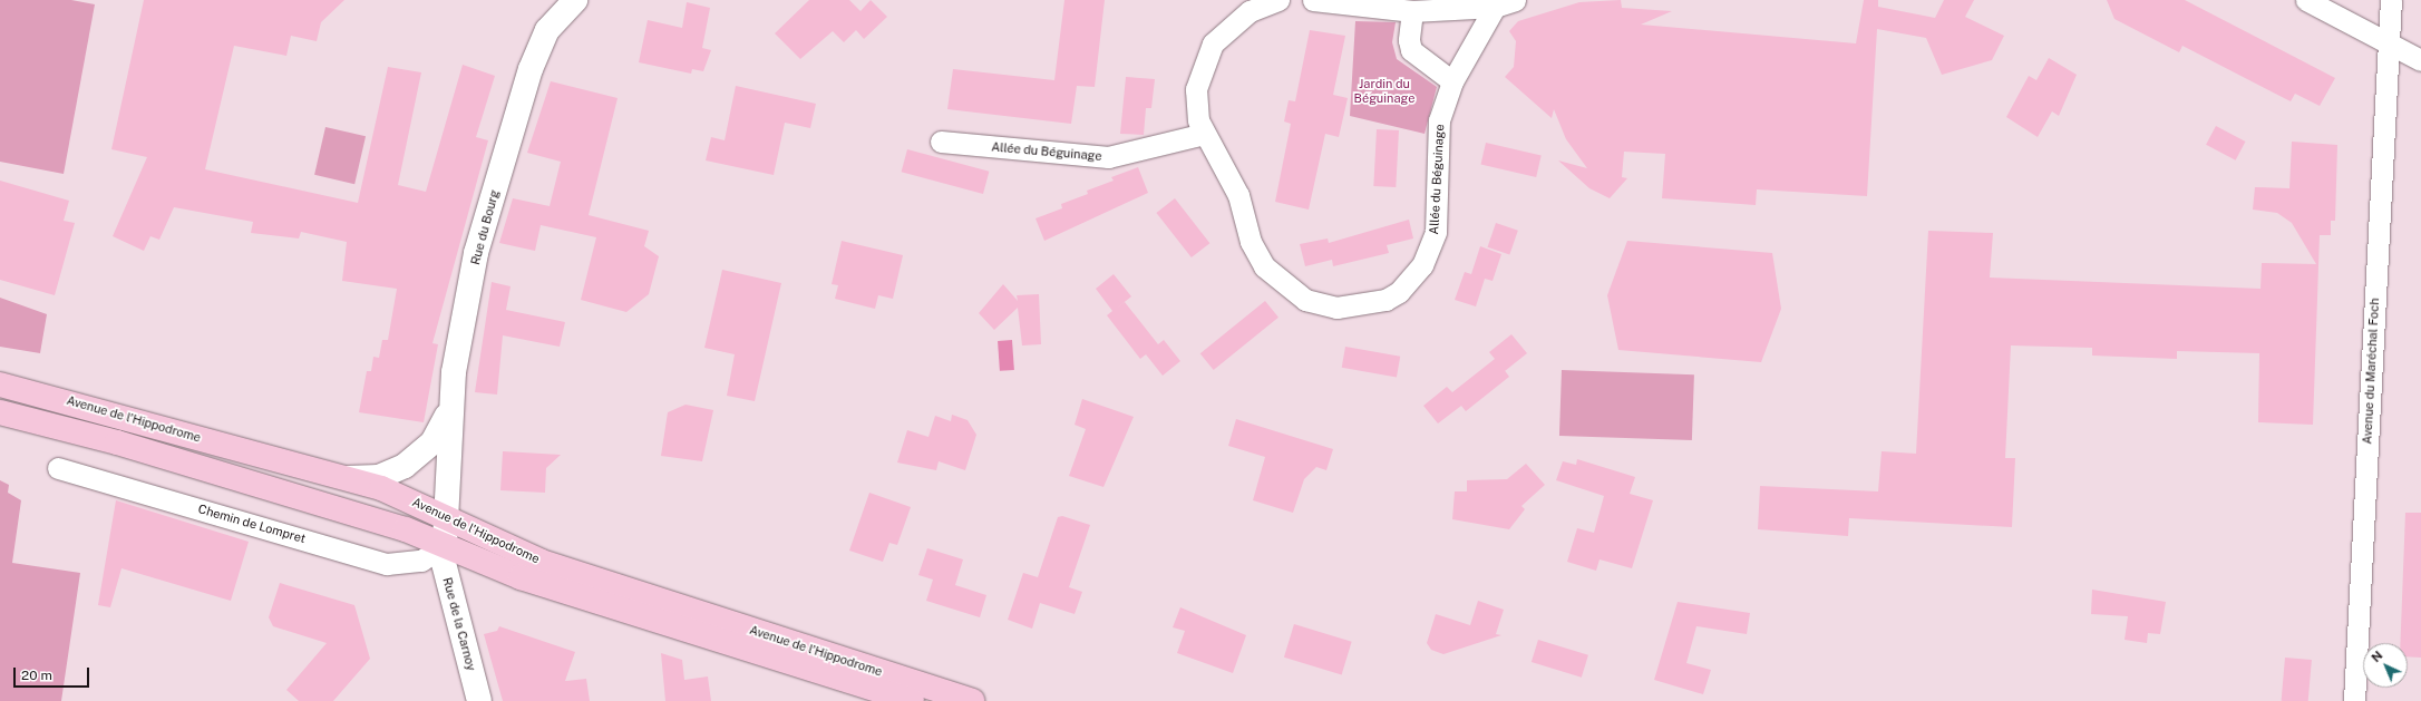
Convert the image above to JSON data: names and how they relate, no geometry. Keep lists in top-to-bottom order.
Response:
{
  "streets": {
    "main road": ["Avenue de l'Hippodrome"],
    "street": [
      "Allée du Béguinage",
      "Rue du Bourg",
      "Avenue du Maréchal Foch",
      "Chemin de Lompret",
      "Rue de la Carnoy"
    ]
  },
  "crossings": [
    ["Rue du Bourg", "Avenue de l'Hippodrome"],
    ["Rue du Bourg", "Rue de la Carnoy"],
    ["Avenue de l'Hippodrome", "Chemin de Lompret"],
    ["Avenue de l'Hippodrome", "Rue de la Carnoy"],
    ["Chemin de Lompret", "Rue de la Carnoy"]
  ],
  "parks": ["Jardin du Béguinage"],
  "scale_bar": "20 m",
  "north": "top left"
}
